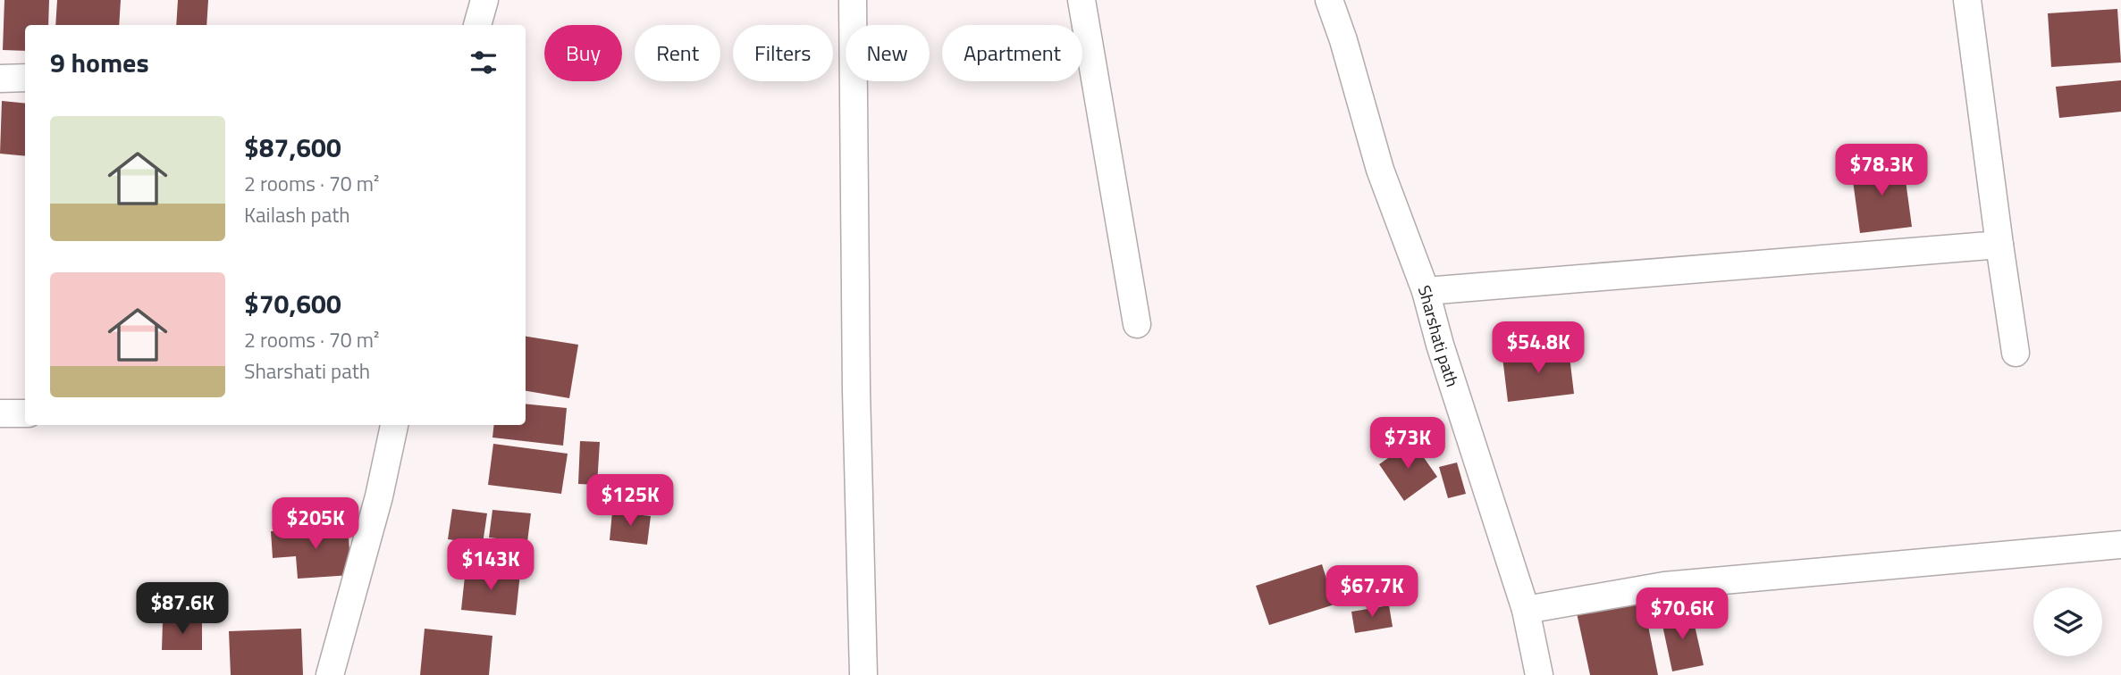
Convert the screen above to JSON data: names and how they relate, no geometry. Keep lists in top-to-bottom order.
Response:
{
  "streets": {
    "street": ["Sharshati path"]
  },
  "page": {
    "chip": [
      "Buy",
      "Rent",
      "Filters",
      "New",
      "Apartment"
    ],
    "heading": "9 homes",
    "list": [
      {
        "name": "$87,600",
        "note": "2 rooms · 70 m² · Kailash path"
      },
      {
        "name": "$70,600",
        "note": "2 rooms · 70 m² · Sharshati path"
      }
    ],
    "price": [
      "$78.3K",
      "$54.8K",
      "$73K",
      "$125K",
      "$205K",
      "$143K",
      "$67.7K",
      "$87.6K",
      "$70.6K"
    ]
  }
}
